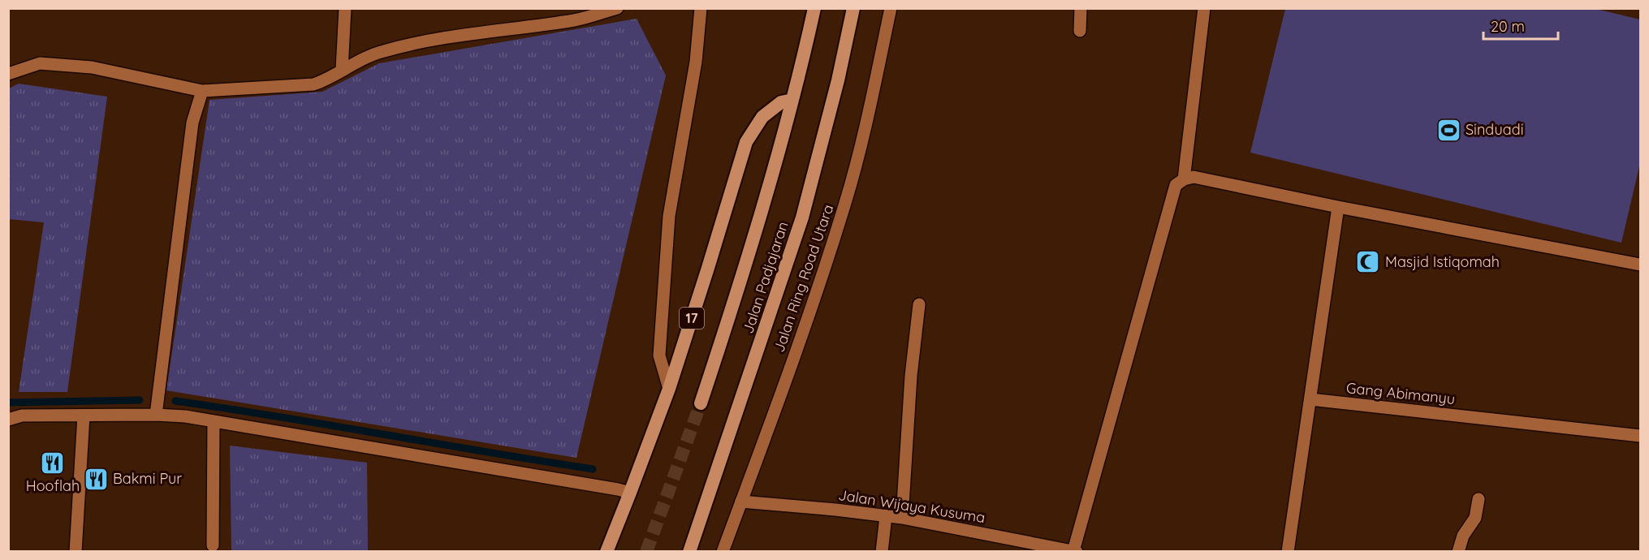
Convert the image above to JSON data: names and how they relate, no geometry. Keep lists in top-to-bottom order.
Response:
{
  "streets": {
    "highway": ["Jalan Padjajaran", "17"],
    "street": ["Jalan Ring Road Utara", "Gang Abimanyu", "Jalan Wijaya Kusuma"]
  },
  "crossings": [
    ["Jalan Padjajaran", "17"],
    ["Jalan Ring Road Utara", "Jalan Wijaya Kusuma"]
  ],
  "places": {
    "sports": ["Sinduadi"],
    "mosque": ["Masjid Istiqomah"],
    "restaurant": ["Hooflah", "Bakmi Pur"]
  },
  "scale_bar": "20 m"
}
